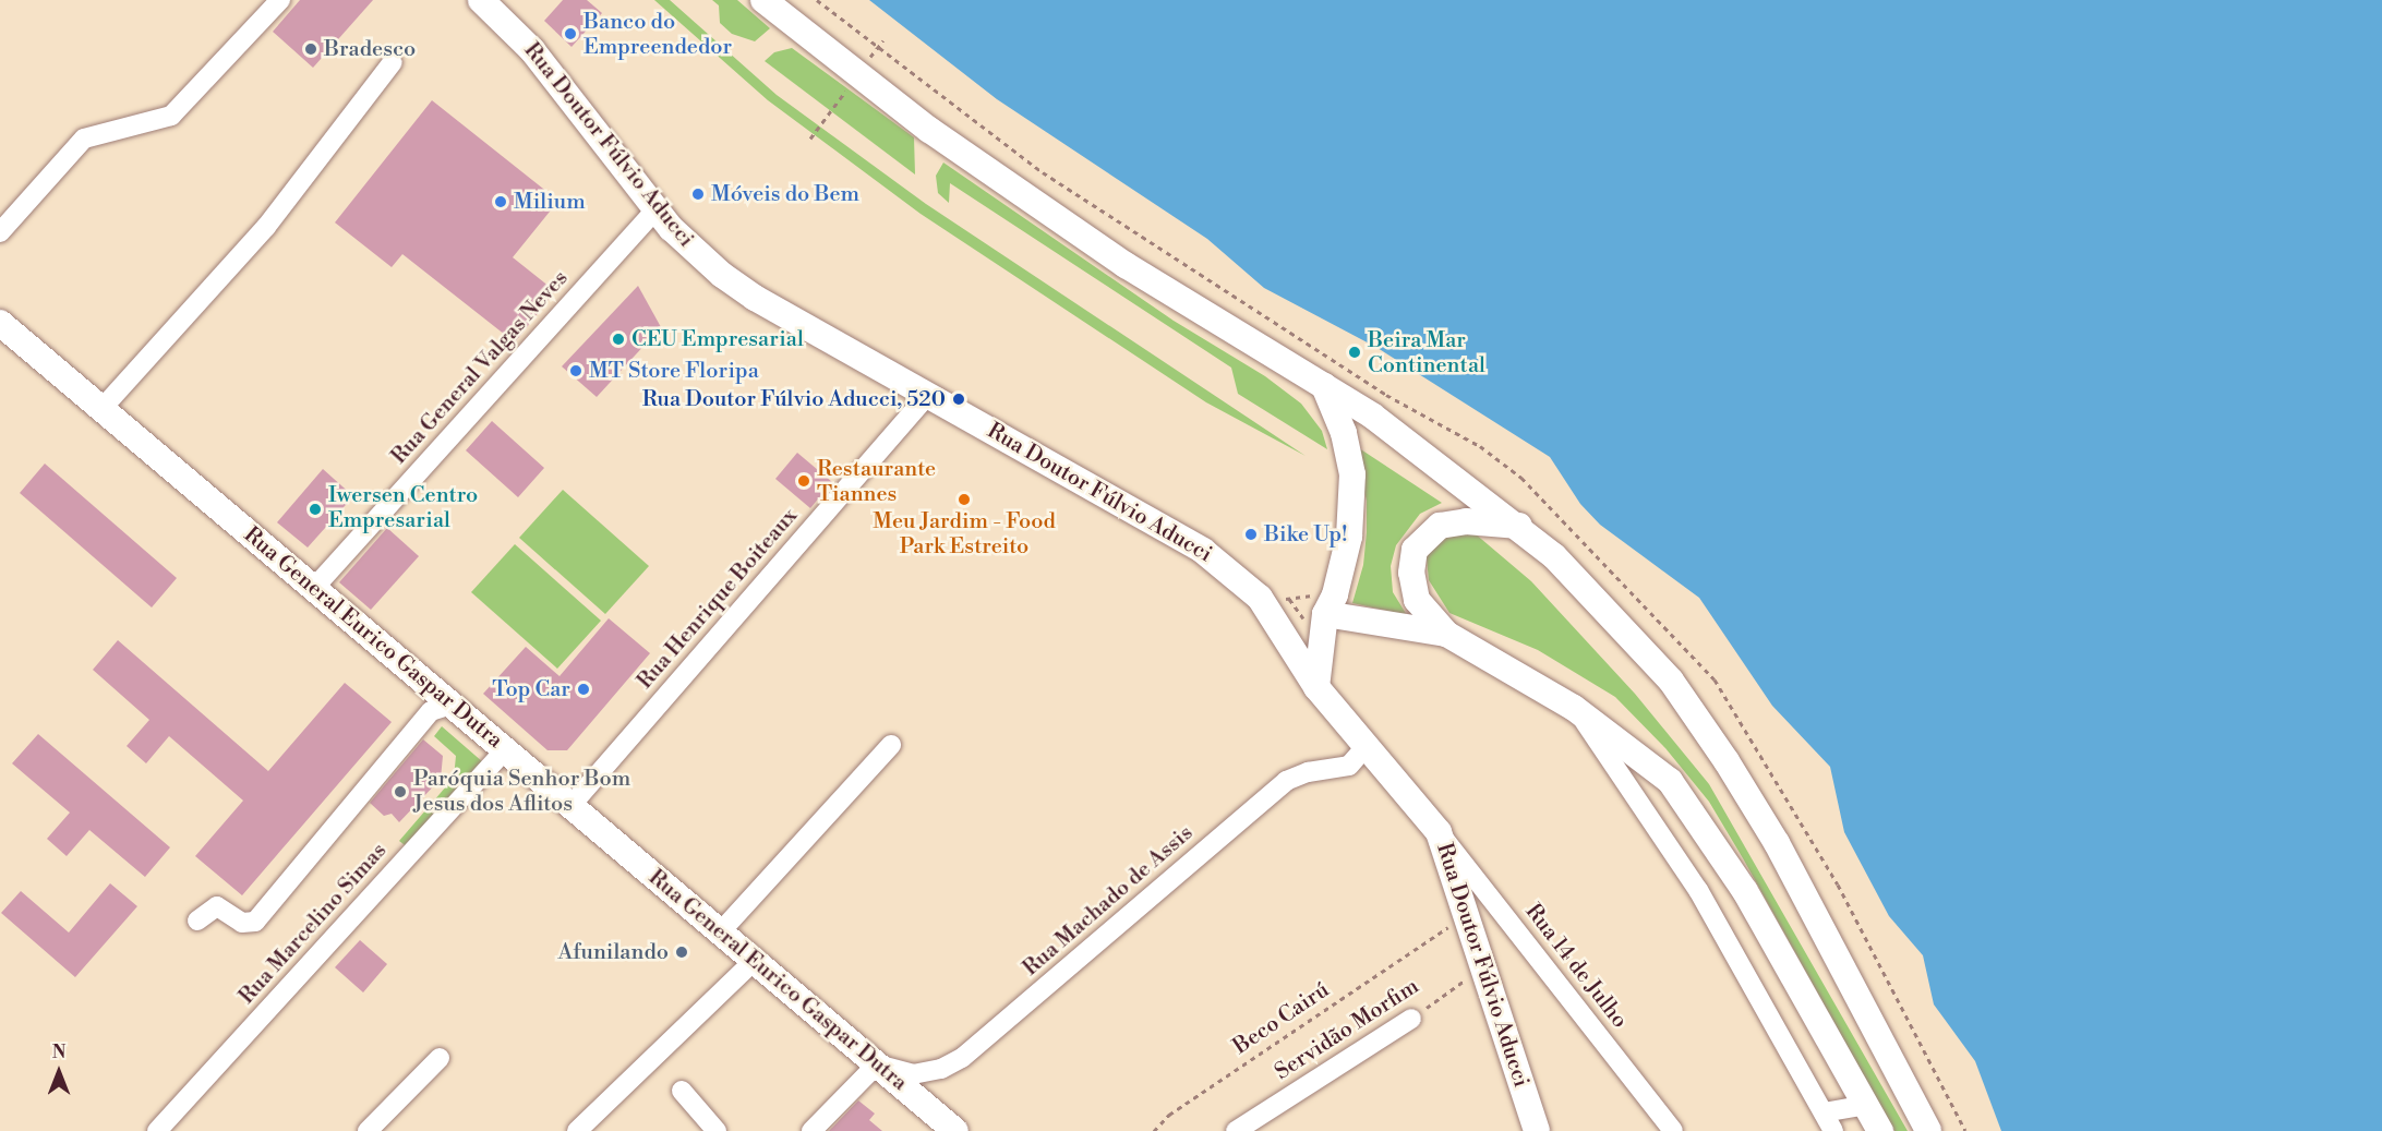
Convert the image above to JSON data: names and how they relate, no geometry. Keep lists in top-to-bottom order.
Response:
{
  "streets": {
    "main road": ["Rua Doutor Fúlvio Aducci", "Rua General Eurico Gaspar Dutra"],
    "street": [
      "Rua General Valgas Neves",
      "Rua Henrique Boiteaux",
      "Rua Machado de Assis",
      "Rua Marcelino Simas",
      "Rua 14 de Julho",
      "Servidão Morfim"
    ],
    "path": ["Beco Cairú"]
  },
  "crossings": [
    ["Rua Doutor Fúlvio Aducci", "Rua General Valgas Neves"],
    ["Rua Doutor Fúlvio Aducci", "Rua Henrique Boiteaux"],
    ["Rua Doutor Fúlvio Aducci", "Rua Machado de Assis"],
    ["Rua Doutor Fúlvio Aducci", "Rua 14 de Julho"],
    ["Rua Doutor Fúlvio Aducci", "Servidão Morfim"],
    ["Rua General Valgas Neves", "Rua General Eurico Gaspar Dutra"],
    ["Rua Henrique Boiteaux", "Rua General Eurico Gaspar Dutra"],
    ["Rua General Eurico Gaspar Dutra", "Rua Machado de Assis"],
    ["Rua General Eurico Gaspar Dutra", "Rua Marcelino Simas"]
  ],
  "places": [
    "Banco do Empreendedor",
    "Bradesco",
    "Móveis do Bem",
    "Milium",
    "CEU Empresarial",
    "Beira Mar Continental",
    "MT Store Floripa",
    "Rua Doutor Fúlvio Aducci, 520",
    "Restaurante Tiannes",
    "Meu Jardim - Food Park Estreito",
    "Iwersen Centro Empresarial",
    "Bike Up!",
    "Top Car",
    "Paróquia Senhor Bom Jesus dos Aflitos",
    "Afunilando"
  ],
  "north": "top"
}
